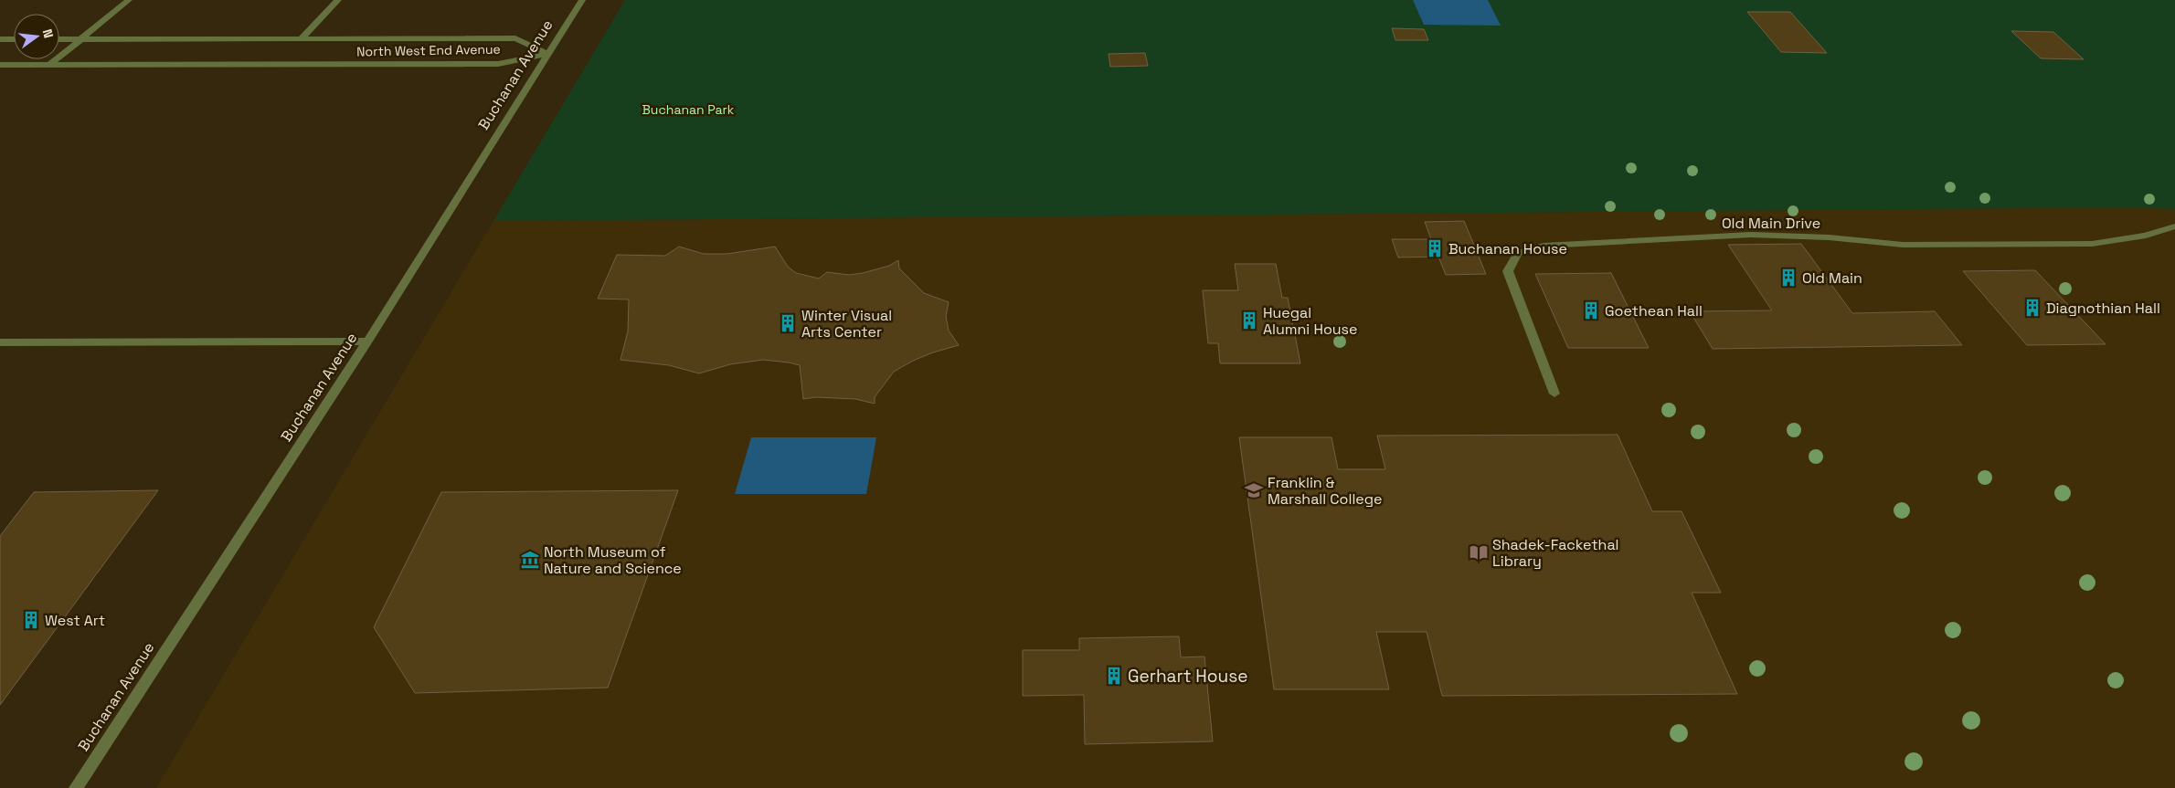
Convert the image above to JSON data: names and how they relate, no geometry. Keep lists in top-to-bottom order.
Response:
{
  "streets": {
    "street": ["North West End Avenue", "Buchanan Avenue", "Old Main Drive"]
  },
  "crossings": [
    ["North West End Avenue", "Buchanan Avenue"]
  ],
  "parks": ["Buchanan Park"],
  "places": {
    "building": [
      "Buchanan House",
      "Old Main",
      "Diagnothian Hall",
      "Goethean Hall",
      "Huegal Alumni House",
      "Winter Visual Arts Center",
      "West Art",
      "Gerhart House"
    ],
    "school or university": ["Franklin & Marshall College"],
    "library": ["Shadek-Fackethal Library"],
    "museum": ["North Museum of Nature and Science"]
  },
  "north": "right"
}
